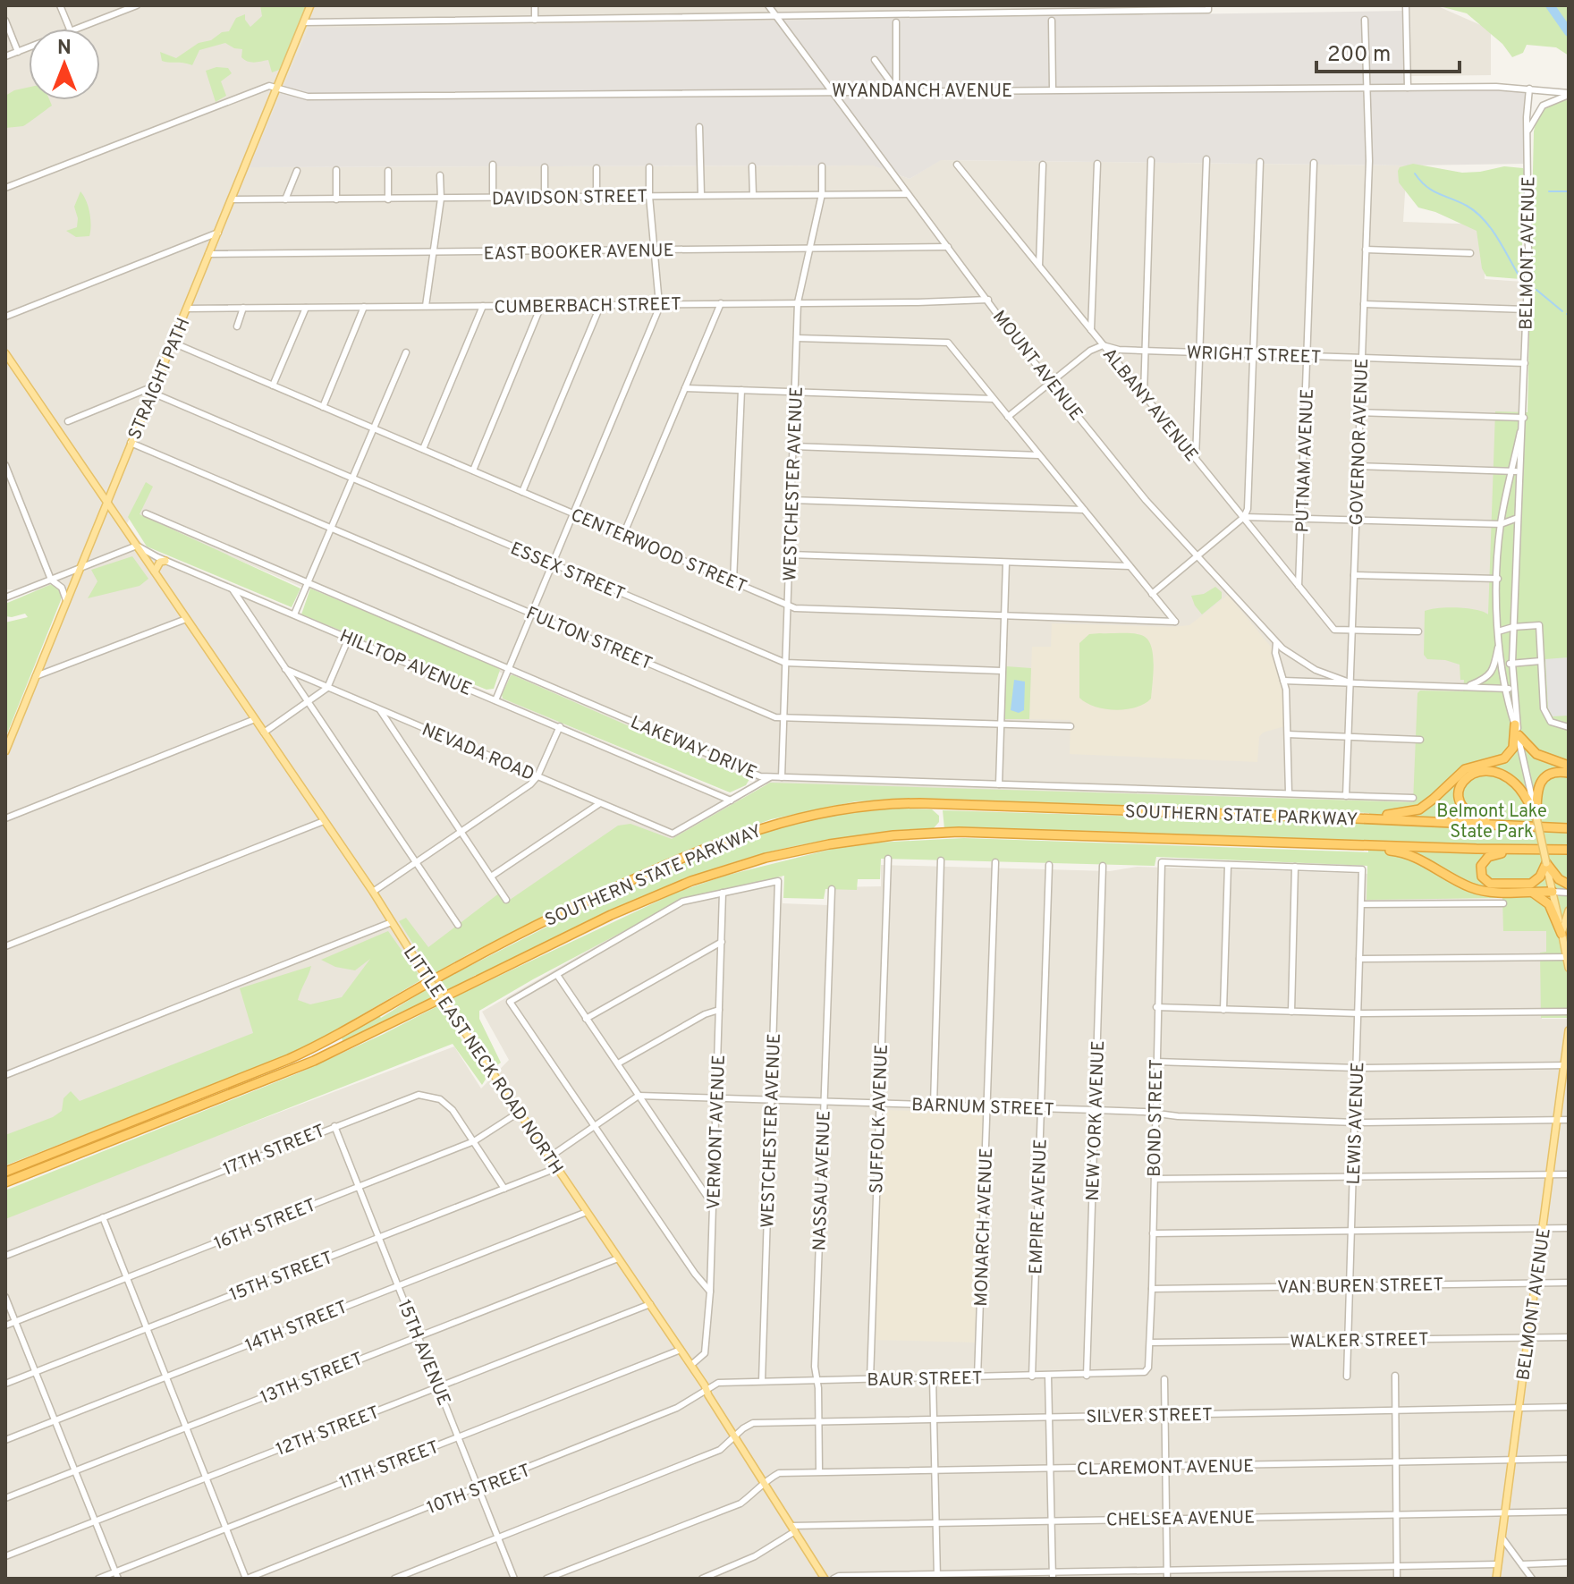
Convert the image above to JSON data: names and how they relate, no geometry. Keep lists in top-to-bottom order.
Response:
{
  "streets": {
    "highway": ["SOUTHERN STATE PARKWAY"],
    "main road": ["BELMONT AVENUE", "STRAIGHT PATH", "LITTLE EAST NECK ROAD NORTH"],
    "street": [
      "WYANDANCH AVENUE",
      "DAVIDSON STREET",
      "EAST BOOKER AVENUE",
      "CUMBERBACH STREET",
      "WRIGHT STREET",
      "MOUNT AVENUE",
      "ALBANY AVENUE",
      "GOVERNOR AVENUE",
      "PUTNAM AVENUE",
      "WESTCHESTER AVENUE",
      "CENTERWOOD STREET",
      "ESSEX STREET",
      "FULTON STREET",
      "HILLTOP AVENUE",
      "LAKEWAY DRIVE",
      "NEVADA ROAD",
      "BARNUM STREET",
      "BOND STREET",
      "SUFFOLK AVENUE",
      "NEW YORK AVENUE",
      "LEWIS AVENUE",
      "VERMONT AVENUE",
      "17TH STREET",
      "NASSAU AVENUE",
      "EMPIRE AVENUE",
      "16TH STREET",
      "MONARCH AVENUE",
      "15TH STREET",
      "VAN BUREN STREET",
      "14TH STREET",
      "WALKER STREET",
      "15TH AVENUE",
      "13TH STREET",
      "BAUR STREET",
      "SILVER STREET",
      "12TH STREET",
      "11TH STREET",
      "CLAREMONT AVENUE",
      "10TH STREET",
      "CHELSEA AVENUE"
    ]
  },
  "crossings": [
    ["WYANDANCH AVENUE", "BELMONT AVENUE"],
    ["WYANDANCH AVENUE", "MOUNT AVENUE"],
    ["WYANDANCH AVENUE", "STRAIGHT PATH"],
    ["WYANDANCH AVENUE", "GOVERNOR AVENUE"],
    ["DAVIDSON STREET", "MOUNT AVENUE"],
    ["DAVIDSON STREET", "STRAIGHT PATH"],
    ["DAVIDSON STREET", "WESTCHESTER AVENUE"],
    ["EAST BOOKER AVENUE", "MOUNT AVENUE"],
    ["EAST BOOKER AVENUE", "STRAIGHT PATH"],
    ["EAST BOOKER AVENUE", "WESTCHESTER AVENUE"],
    ["BELMONT AVENUE", "WRIGHT STREET"],
    ["BELMONT AVENUE", "BARNUM STREET"],
    ["BELMONT AVENUE", "VAN BUREN STREET"],
    ["BELMONT AVENUE", "WALKER STREET"],
    ["BELMONT AVENUE", "SILVER STREET"],
    ["BELMONT AVENUE", "CLAREMONT AVENUE"],
    ["BELMONT AVENUE", "CHELSEA AVENUE"],
    ["CUMBERBACH STREET", "MOUNT AVENUE"],
    ["CUMBERBACH STREET", "STRAIGHT PATH"],
    ["CUMBERBACH STREET", "WESTCHESTER AVENUE"],
    ["WRIGHT STREET", "ALBANY AVENUE"],
    ["WRIGHT STREET", "GOVERNOR AVENUE"],
    ["WRIGHT STREET", "PUTNAM AVENUE"],
    ["MOUNT AVENUE", "GOVERNOR AVENUE"],
    ["STRAIGHT PATH", "CENTERWOOD STREET"],
    ["STRAIGHT PATH", "ESSEX STREET"],
    ["STRAIGHT PATH", "FULTON STREET"],
    ["STRAIGHT PATH", "LITTLE EAST NECK ROAD NORTH"],
    ["ALBANY AVENUE", "GOVERNOR AVENUE"],
    ["ALBANY AVENUE", "PUTNAM AVENUE"],
    ["GOVERNOR AVENUE", "LAKEWAY DRIVE"],
    ["WESTCHESTER AVENUE", "CENTERWOOD STREET"],
    ["WESTCHESTER AVENUE", "ESSEX STREET"],
    ["WESTCHESTER AVENUE", "FULTON STREET"],
    ["WESTCHESTER AVENUE", "LAKEWAY DRIVE"],
    ["WESTCHESTER AVENUE", "BARNUM STREET"],
    ["WESTCHESTER AVENUE", "VERMONT AVENUE"],
    ["WESTCHESTER AVENUE", "BAUR STREET"],
    ["HILLTOP AVENUE", "NEVADA ROAD"],
    ["HILLTOP AVENUE", "LITTLE EAST NECK ROAD NORTH"],
    ["LITTLE EAST NECK ROAD NORTH", "VERMONT AVENUE"],
    ["LITTLE EAST NECK ROAD NORTH", "16TH STREET"],
    ["LITTLE EAST NECK ROAD NORTH", "15TH STREET"],
    ["LITTLE EAST NECK ROAD NORTH", "14TH STREET"],
    ["LITTLE EAST NECK ROAD NORTH", "13TH STREET"],
    ["LITTLE EAST NECK ROAD NORTH", "BAUR STREET"],
    ["LITTLE EAST NECK ROAD NORTH", "SILVER STREET"],
    ["LITTLE EAST NECK ROAD NORTH", "12TH STREET"],
    ["LITTLE EAST NECK ROAD NORTH", "11TH STREET"],
    ["LITTLE EAST NECK ROAD NORTH", "CLAREMONT AVENUE"],
    ["LITTLE EAST NECK ROAD NORTH", "10TH STREET"],
    ["LITTLE EAST NECK ROAD NORTH", "CHELSEA AVENUE"],
    ["BARNUM STREET", "BOND STREET"],
    ["BARNUM STREET", "SUFFOLK AVENUE"],
    ["BARNUM STREET", "NEW YORK AVENUE"],
    ["BARNUM STREET", "LEWIS AVENUE"],
    ["BARNUM STREET", "VERMONT AVENUE"],
    ["BARNUM STREET", "NASSAU AVENUE"],
    ["BARNUM STREET", "EMPIRE AVENUE"],
    ["BARNUM STREET", "MONARCH AVENUE"],
    ["BOND STREET", "VAN BUREN STREET"],
    ["BOND STREET", "WALKER STREET"],
    ["BOND STREET", "BAUR STREET"],
    ["SUFFOLK AVENUE", "BAUR STREET"],
    ["NEW YORK AVENUE", "BAUR STREET"],
    ["LEWIS AVENUE", "VAN BUREN STREET"],
    ["LEWIS AVENUE", "WALKER STREET"],
    ["17TH STREET", "16TH STREET"],
    ["17TH STREET", "15TH STREET"],
    ["17TH STREET", "15TH AVENUE"],
    ["NASSAU AVENUE", "BAUR STREET"],
    ["NASSAU AVENUE", "SILVER STREET"],
    ["NASSAU AVENUE", "CLAREMONT AVENUE"],
    ["EMPIRE AVENUE", "BAUR STREET"],
    ["16TH STREET", "15TH AVENUE"],
    ["MONARCH AVENUE", "BAUR STREET"],
    ["15TH STREET", "15TH AVENUE"],
    ["14TH STREET", "15TH AVENUE"],
    ["15TH AVENUE", "13TH STREET"],
    ["15TH AVENUE", "SILVER STREET"],
    ["15TH AVENUE", "12TH STREET"],
    ["15TH AVENUE", "11TH STREET"],
    ["15TH AVENUE", "10TH STREET"],
    ["BAUR STREET", "10TH STREET"]
  ],
  "parks": ["Belmont Lake State Park"],
  "scale_bar": "200 m",
  "north": "top"
}
